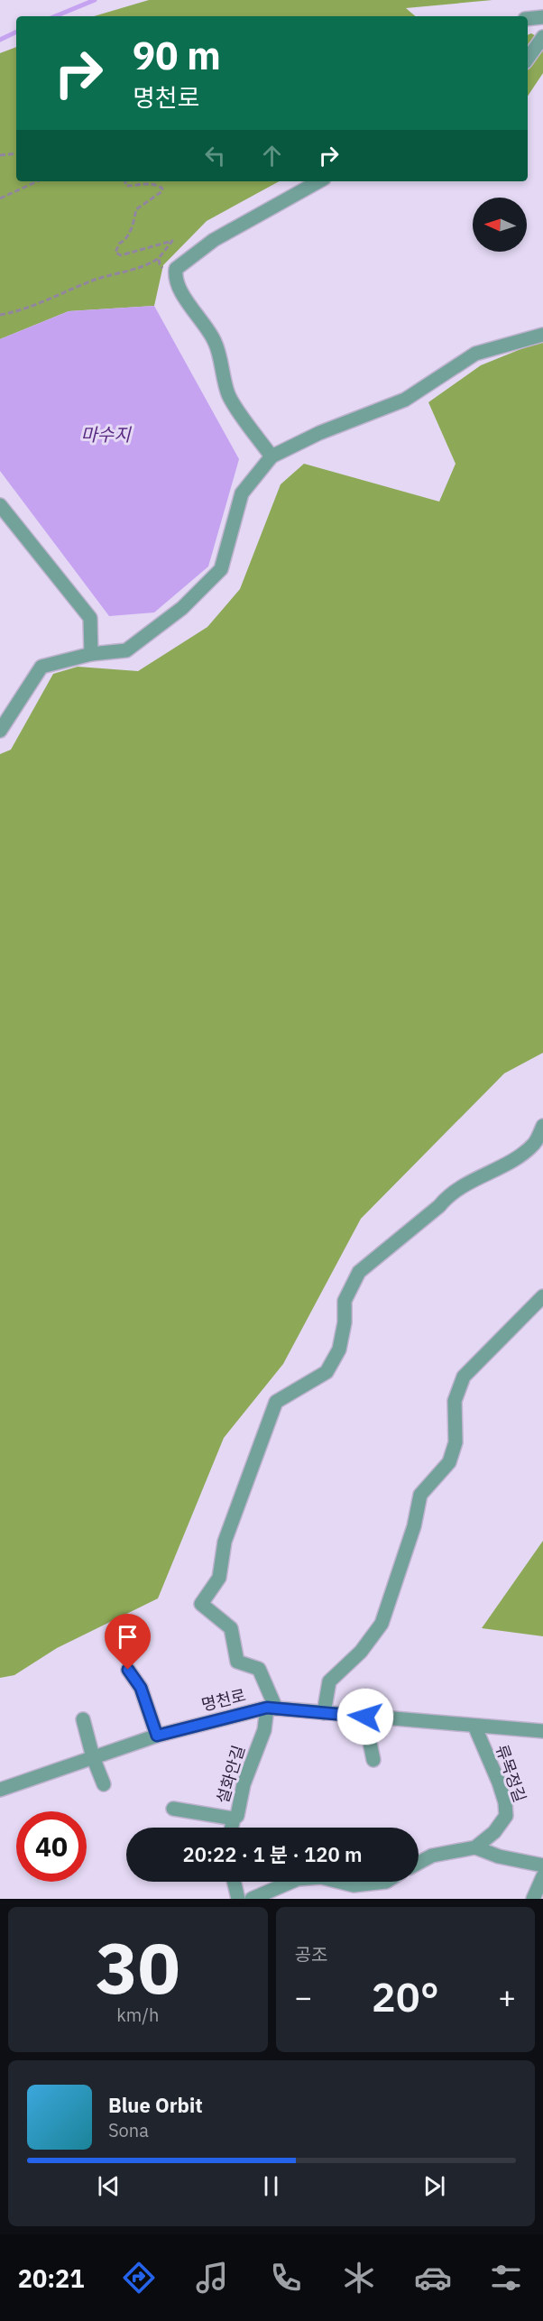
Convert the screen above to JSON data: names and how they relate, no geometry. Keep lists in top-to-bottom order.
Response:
{
  "streets": {
    "street": ["명천로", "류목정길", "설화안길"]
  },
  "crossings": [
    ["명천로", "류목정길"],
    ["명천로", "설화안길"]
  ],
  "water": ["마수지"],
  "north": "left",
  "page": {
    "turn": ["90 m", "명천로"],
    "limit": "40",
    "trip": "20:22 · 1 분 · 120 m",
    "tile": [
      ["30", "km/h"],
      "공조"
    ],
    "heat": ["−", "20°", "+"],
    "song": ["Blue Orbit", "Sona"],
    "tabs": "20:21"
  }
}
